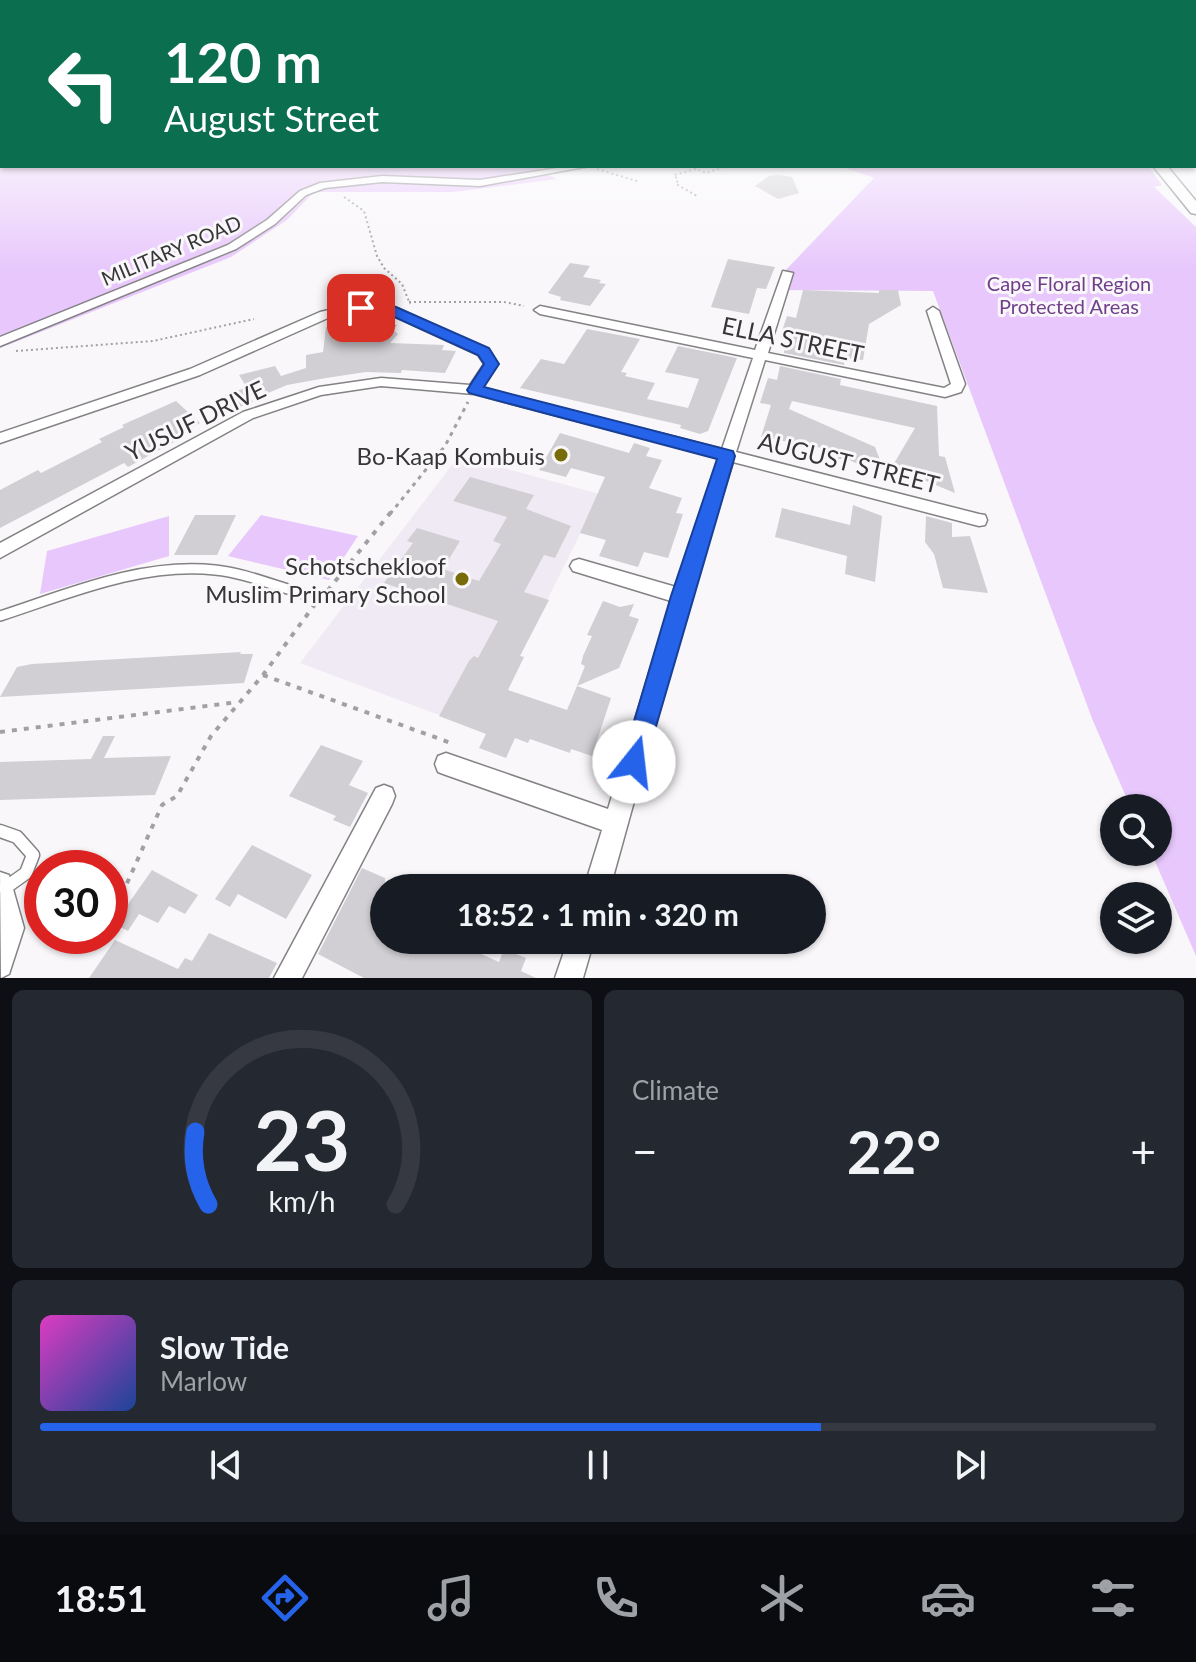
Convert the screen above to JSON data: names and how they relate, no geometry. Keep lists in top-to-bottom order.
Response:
{
  "streets": {
    "street": [
      "MILITARY ROAD",
      "ELLA STREET",
      "YUSUF DRIVE",
      "AUGUST STREET"
    ]
  },
  "crossings": [
    ["YUSUF DRIVE", "AUGUST STREET"]
  ],
  "parks": ["Cape Floral Region Protected Areas"],
  "places": ["Bo-Kaap Kombuis", "Schotschekloof Muslim Primary School"],
  "page": {
    "turn": ["120 m", "August Street"],
    "limit": "30",
    "trip": "18:52 · 1 min · 320 m",
    "tile": "Climate",
    "heat": ["−", "22°", "+"],
    "song": ["Slow Tide", "Marlow"],
    "tabs": "18:51",
    "gauge": ["23", "km/h"]
  }
}
